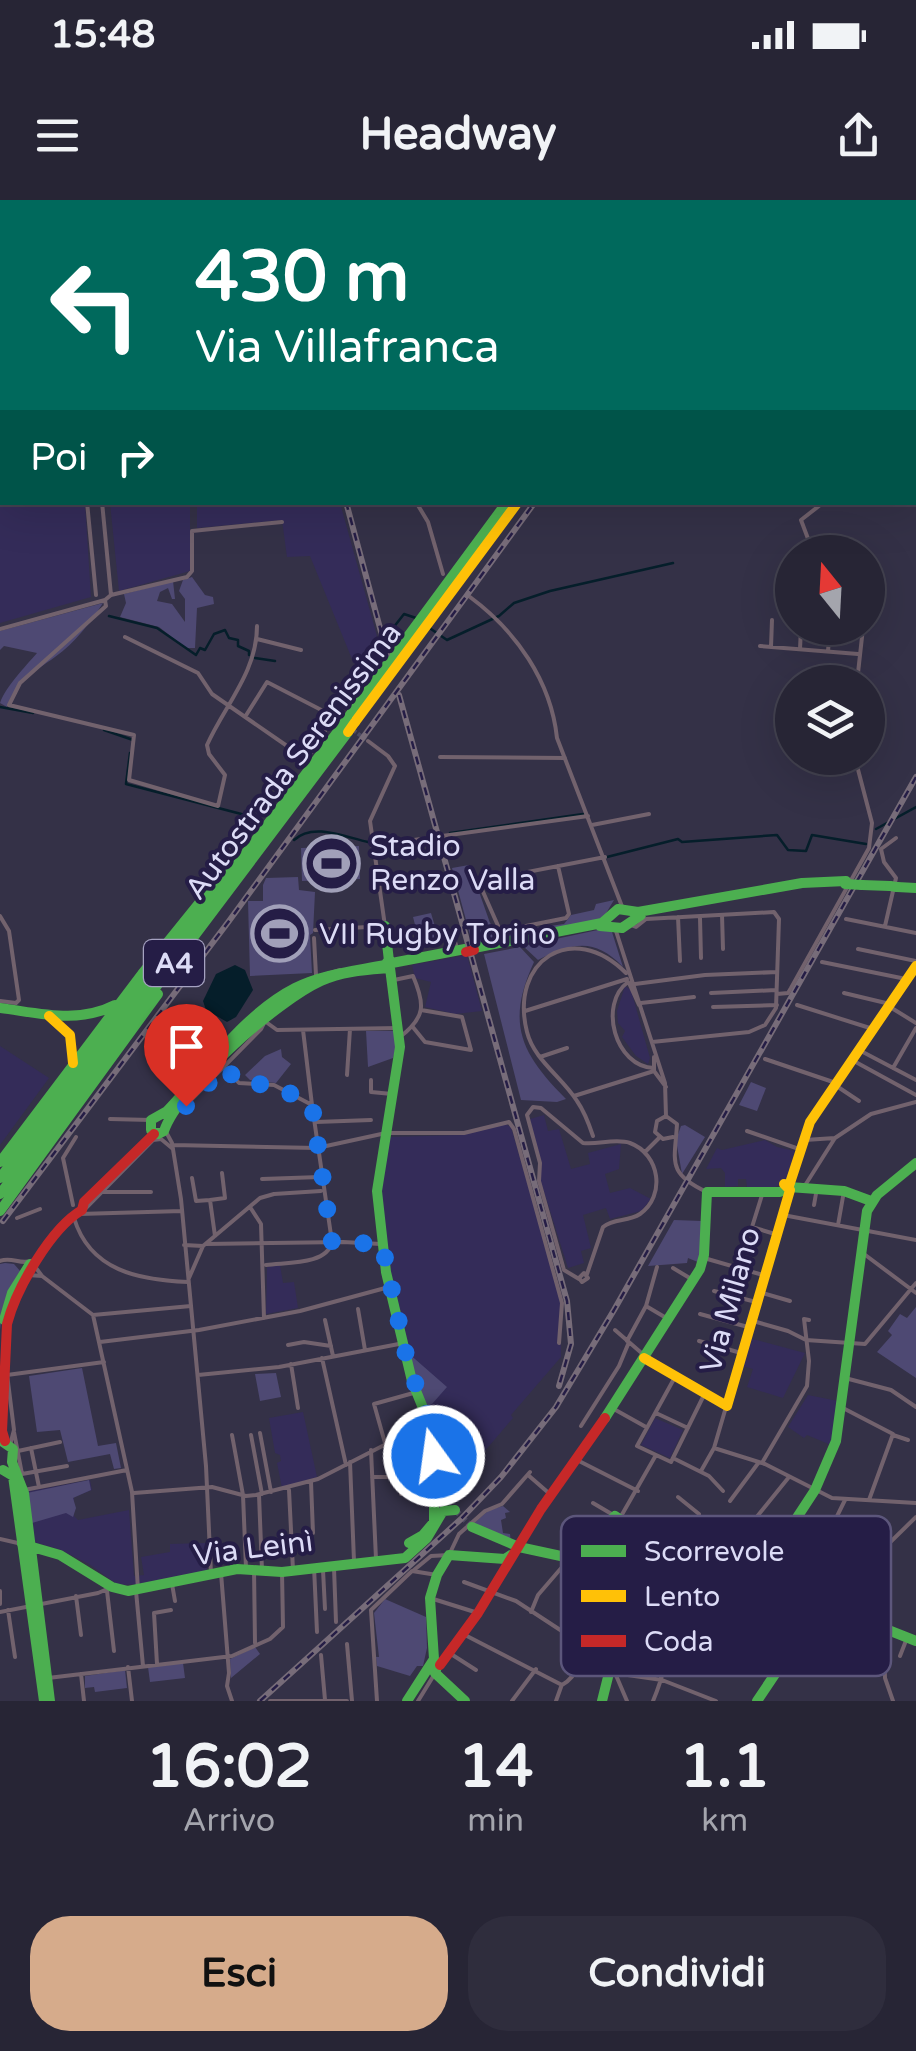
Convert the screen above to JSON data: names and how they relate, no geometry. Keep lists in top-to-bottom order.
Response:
{
  "streets": {
    "main road": [
      "Autostrada Serenissima",
      "A4",
      "Via Milano",
      "Via Leinì"
    ]
  },
  "places": {
    "sports": ["Stadio Renzo Valla", "VII Rugby Torino"]
  },
  "legend": ["Scorrevole", "Lento", "Coda"],
  "north": "top",
  "page": {
    "status": "15:48",
    "header": "Headway",
    "turn": ["430 m", "Via Villafranca"],
    "then": "Poi",
    "eta": [
      "16:02",
      "Arrivo",
      "14",
      "min",
      "1.1",
      "km"
    ],
    "buttons": ["Esci", "Condividi"]
  }
}
